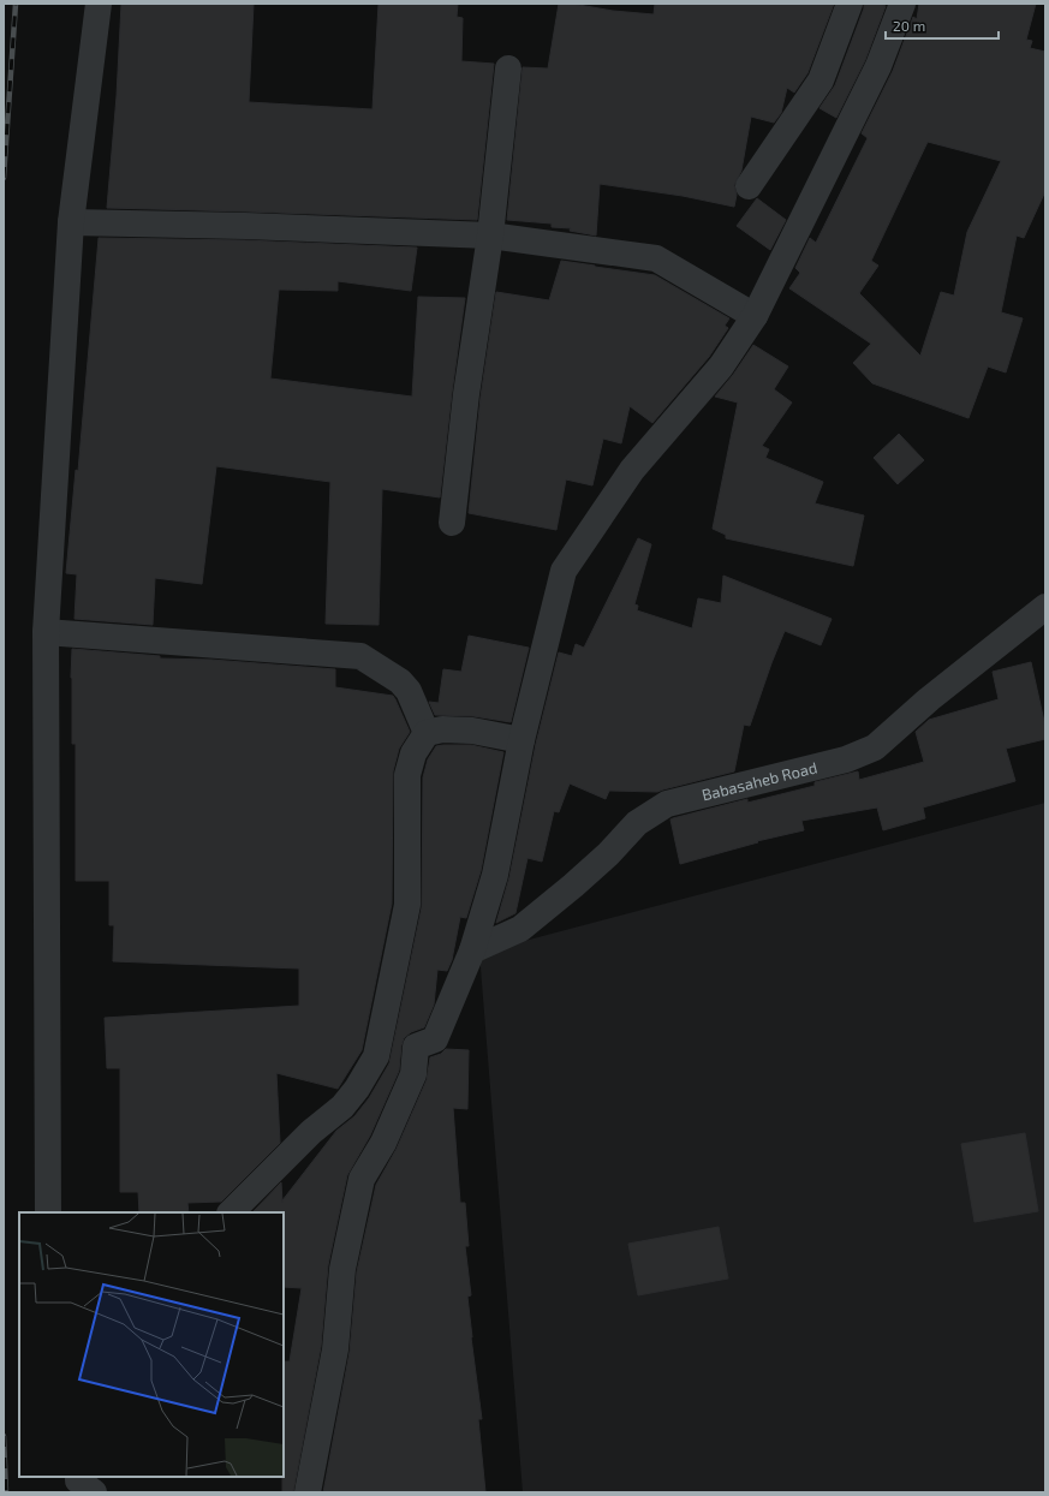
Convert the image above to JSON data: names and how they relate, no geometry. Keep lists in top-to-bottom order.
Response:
{
  "streets": {
    "street": ["Babasaheb Road"]
  },
  "scale_bar": "20 m"
}
